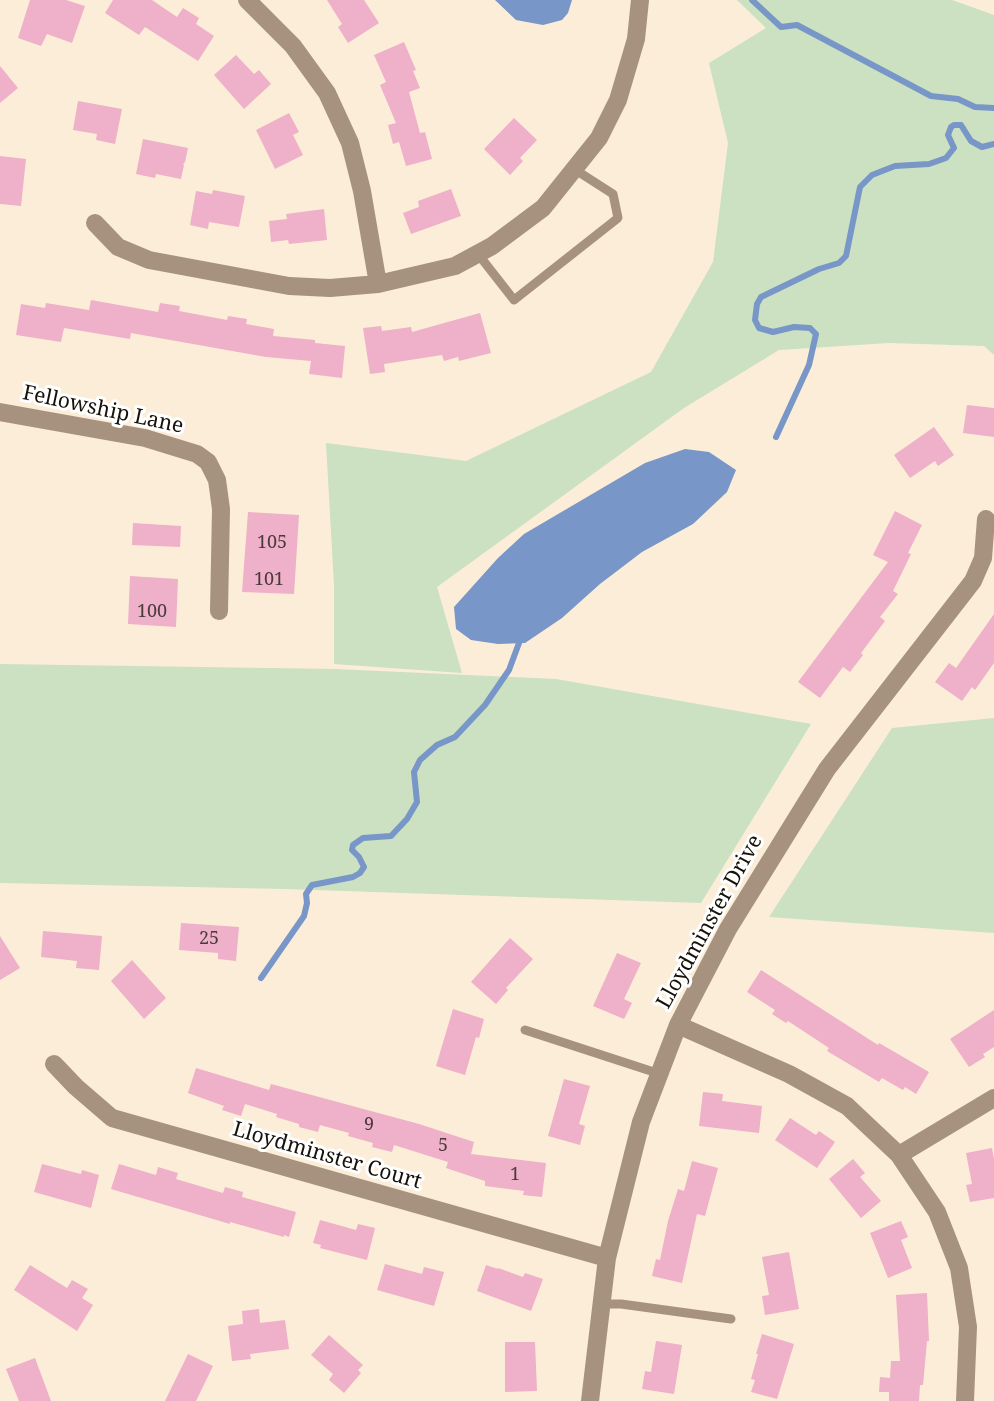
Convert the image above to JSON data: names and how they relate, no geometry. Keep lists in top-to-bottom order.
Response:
{
  "streets": {
    "street": ["Fellowship Lane", "Lloydminster Drive", "Lloydminster Court"]
  },
  "crossings": [
    ["Lloydminster Drive", "Lloydminster Court"]
  ],
  "house_numbers": [
    "105",
    "101",
    "100",
    "25",
    "9",
    "5",
    "1"
  ]
}
